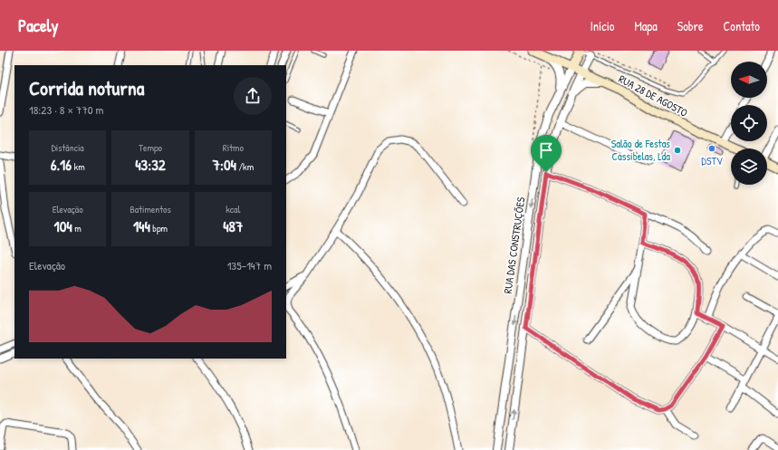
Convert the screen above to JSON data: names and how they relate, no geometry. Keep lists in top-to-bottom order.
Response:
{
  "streets": {
    "main road": ["RUA 28 DE AGOSTO", "RUA DAS CONSTRUÇÕES"]
  },
  "crossings": [
    ["RUA 28 DE AGOSTO", "RUA DAS CONSTRUÇÕES"]
  ],
  "places": ["DSTV", "Salão de Festas Cassibelas, Lda"],
  "north": "left",
  "page": {
    "header": "Pacely",
    "nav": [
      "Início",
      "Mapa",
      "Sobre",
      "Contato"
    ],
    "heading": ["Corrida noturna", "18:23 · 8 × 770 m"],
    "stats": [
      ["Distância", "6.16 km"],
      ["Tempo", "43:32"],
      ["Ritmo", "7:04 /km"],
      ["Elevação", "104 m"],
      ["Batimentos", "144 bpm"],
      ["kcal", "487"]
    ],
    "chart": ["Elevação", "135–147 m"]
  }
}
